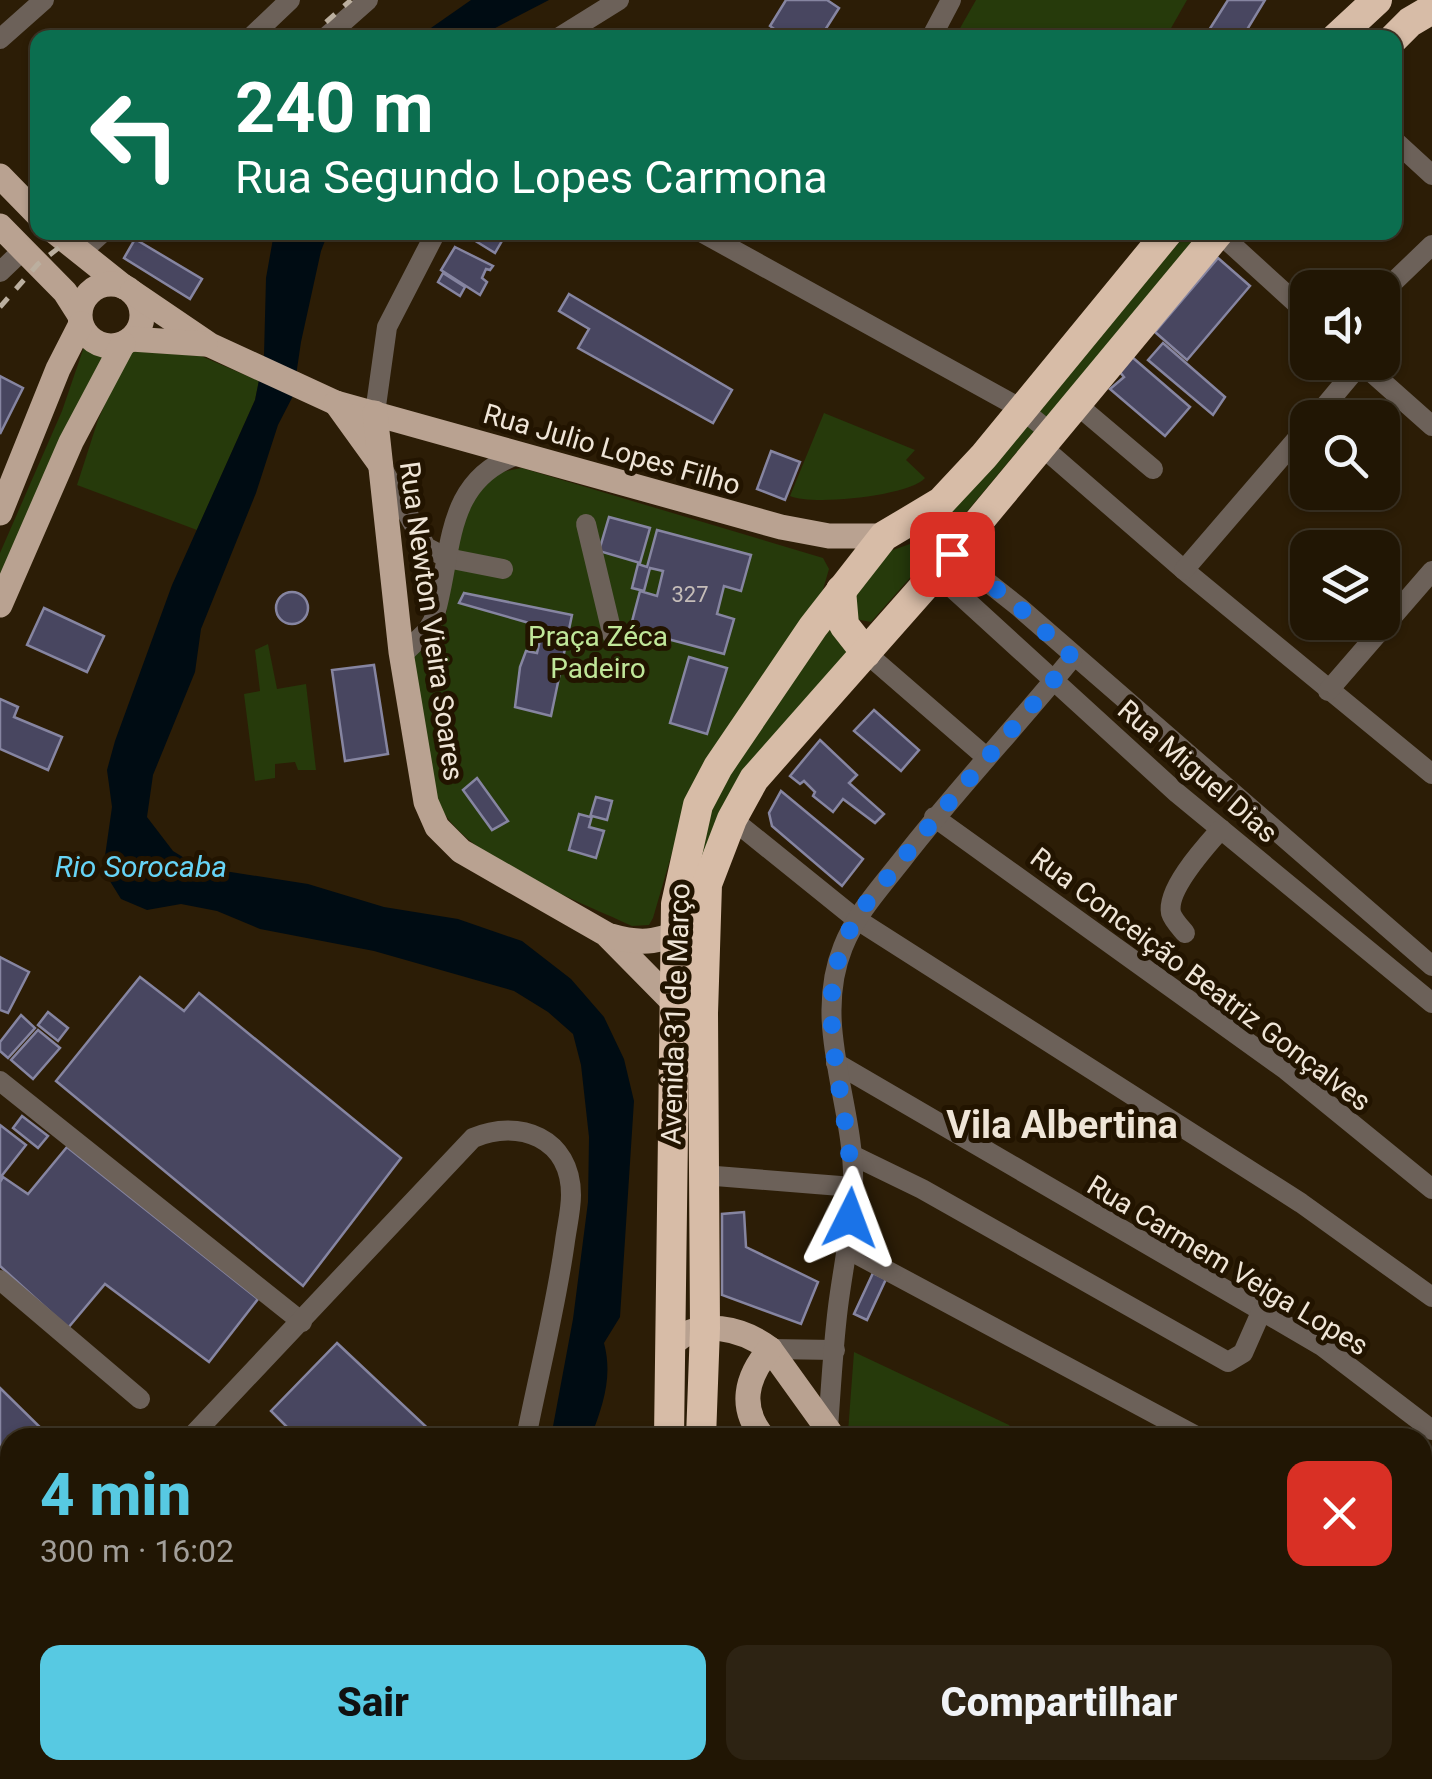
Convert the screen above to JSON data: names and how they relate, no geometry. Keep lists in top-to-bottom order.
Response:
{
  "streets": {
    "highway": ["Avenida 31 de Março"],
    "main road": ["Rua Julio Lopes Filho", "Rua Newton Vieira Soares"],
    "street": ["Rua Miguel Dias", "Rua Conceição Beatriz Gonçalves", "Rua Carmem Veiga Lopes"]
  },
  "crossings": [
    ["Rua Julio Lopes Filho", "Rua Newton Vieira Soares"],
    ["Rua Julio Lopes Filho", "Avenida 31 de Março"],
    ["Rua Miguel Dias", "Avenida 31 de Março"]
  ],
  "districts": ["Vila Albertina"],
  "water": ["Rio Sorocaba"],
  "parks": ["Praça Zéca Padeiro"],
  "house_numbers": ["327"],
  "page": {
    "turn": ["240 m", "Rua Segundo Lopes Carmona"],
    "heading": ["4 min", "300 m · 16:02"],
    "buttons": ["Sair", "Compartilhar"]
  }
}
